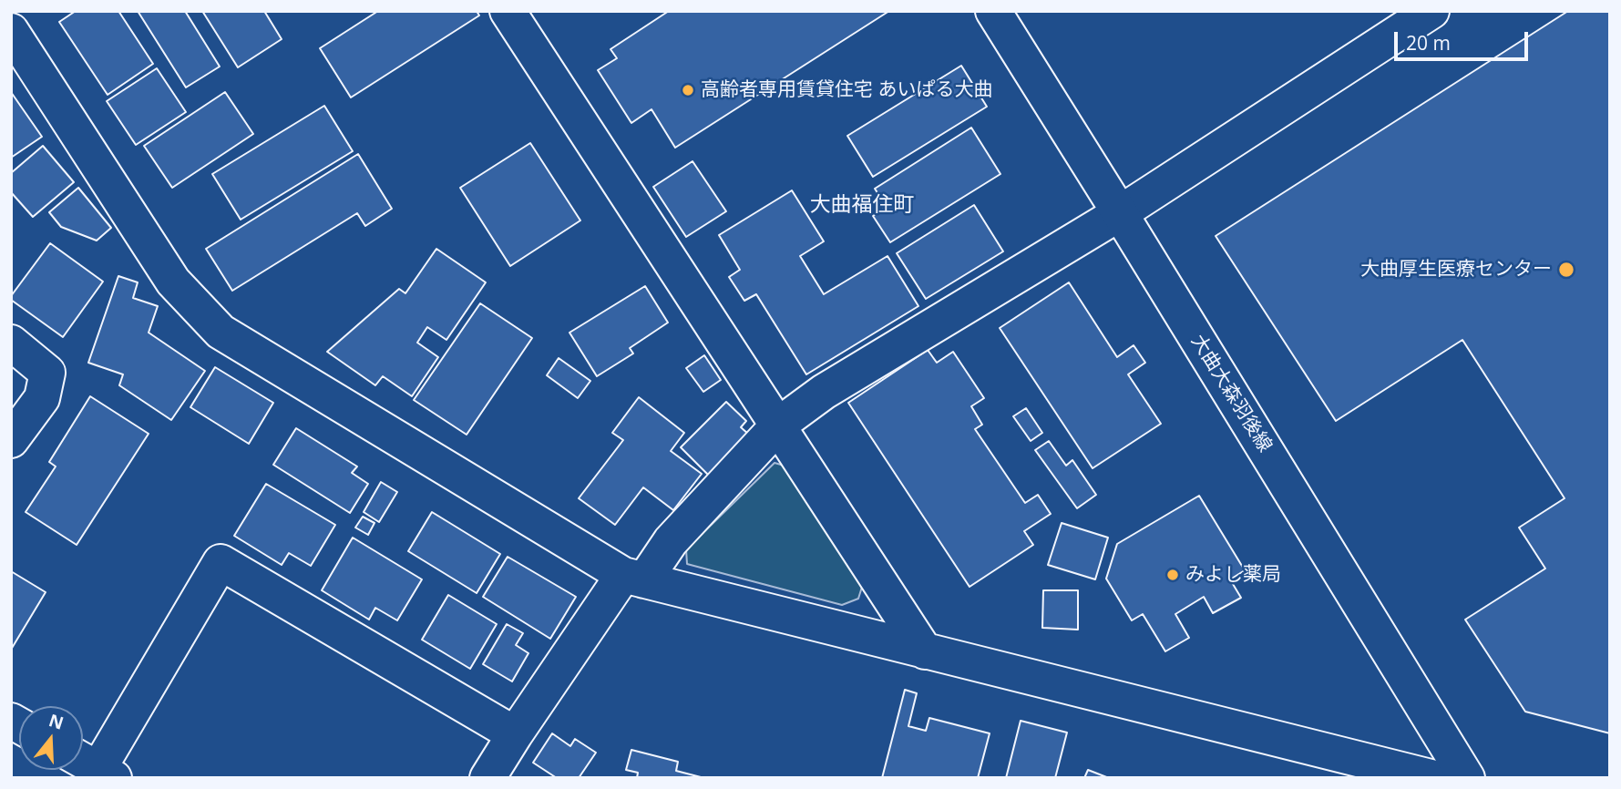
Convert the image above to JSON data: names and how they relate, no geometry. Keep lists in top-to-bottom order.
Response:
{
  "streets": {
    "street": ["大曲大森羽後線"]
  },
  "districts": ["大曲福住町"],
  "places": ["高齢者専用賃貸住宅 あいぱる大曲", "大曲厚生医療センター", "みよし薬局"],
  "scale_bar": "20 m",
  "north": "top"
}
